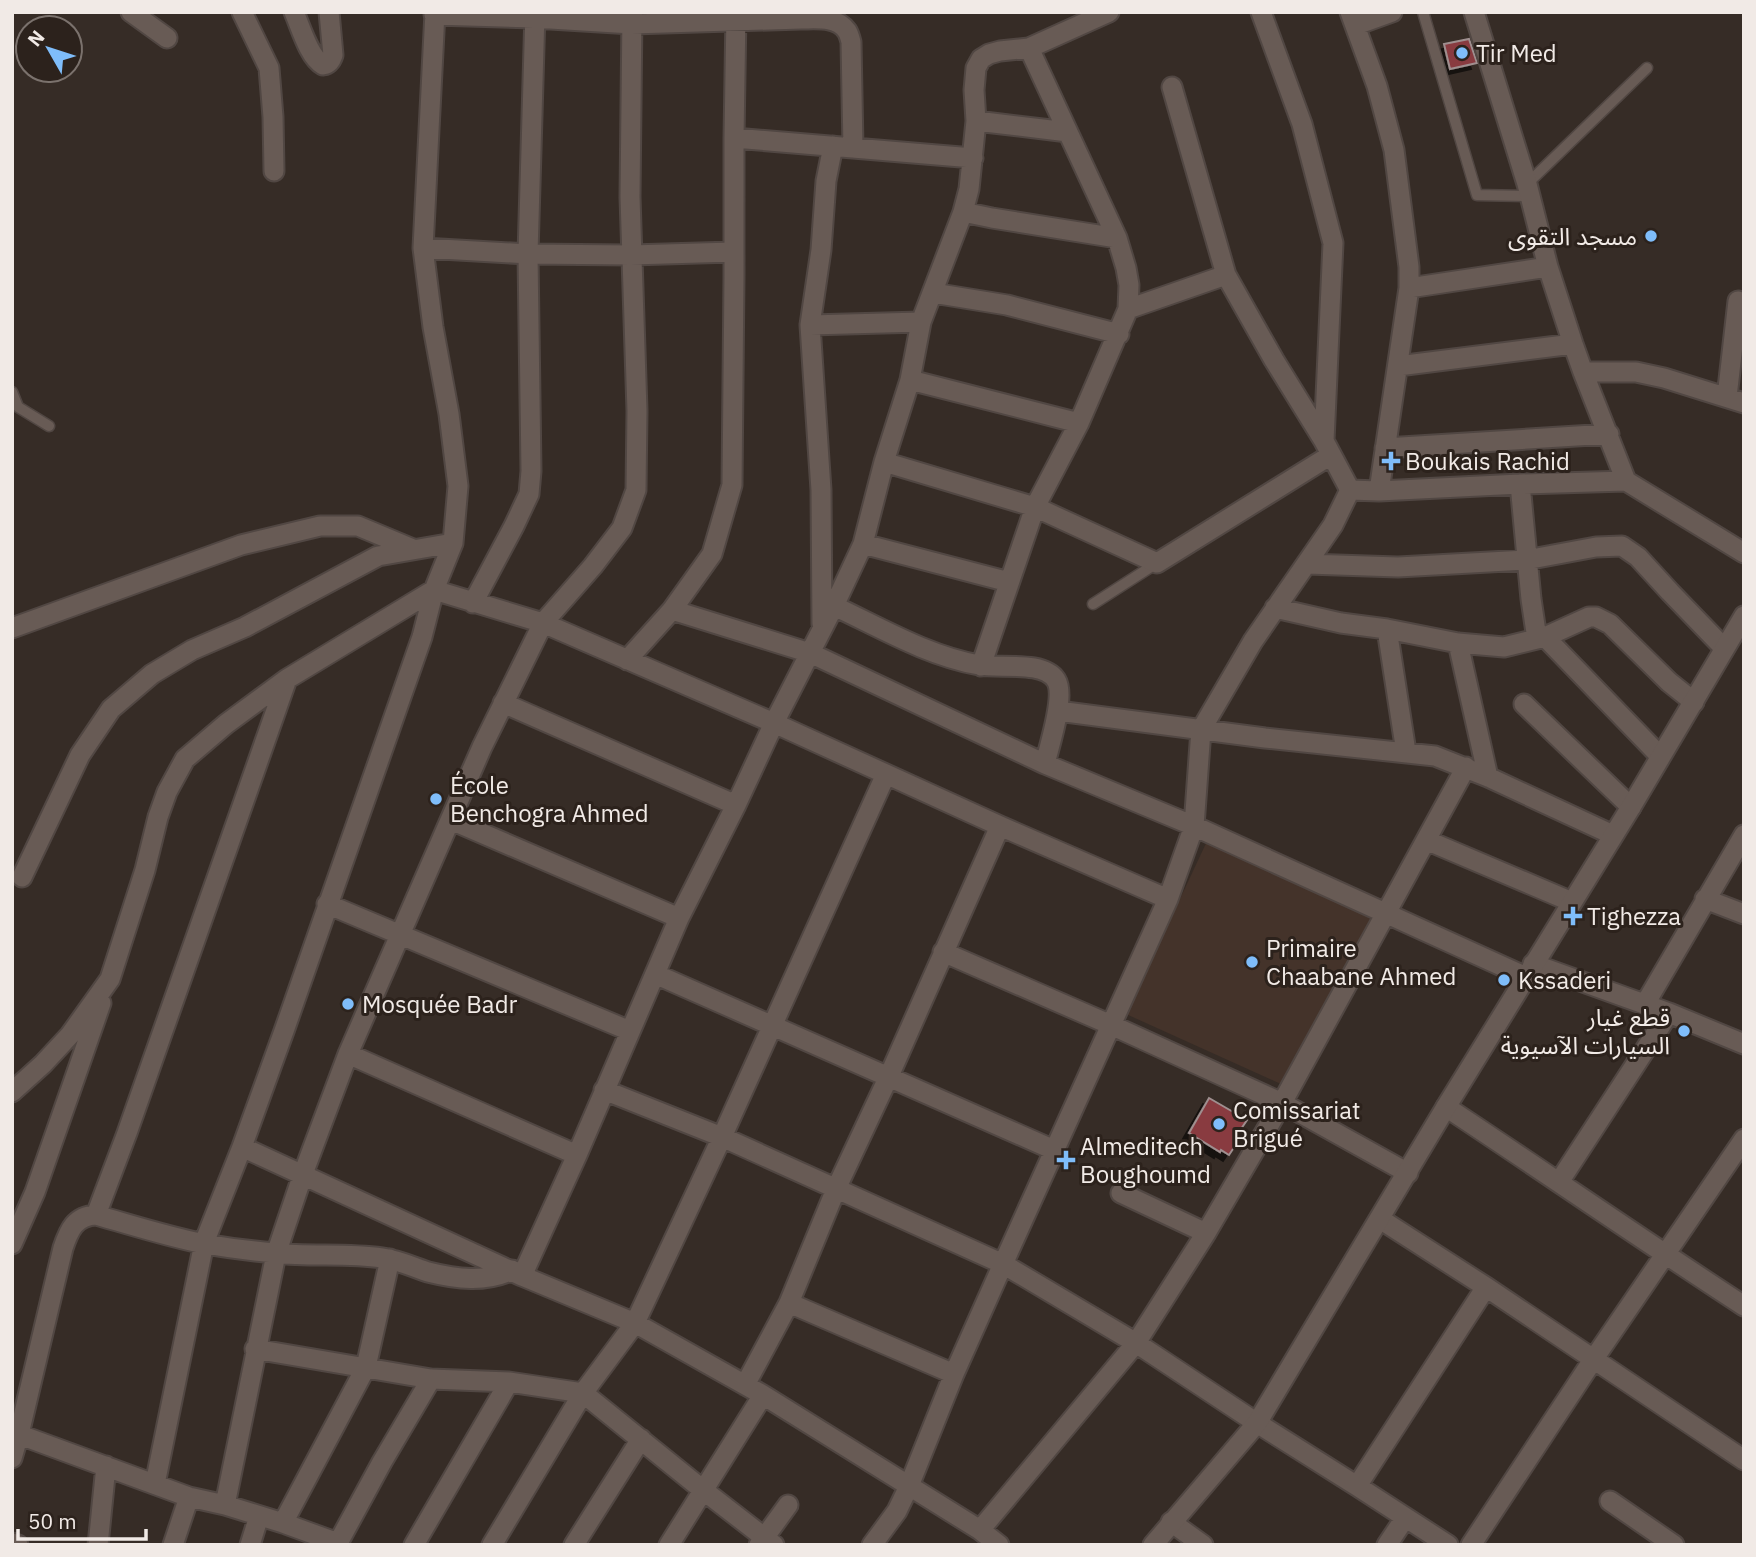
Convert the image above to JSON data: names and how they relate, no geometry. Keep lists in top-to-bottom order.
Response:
{
  "places": {
    "other": [
      "Tir Med",
      "مسجد التقوى",
      "École Benchogra Ahmed",
      "Primaire Chaabane Ahmed",
      "Kssaderi",
      "Mosquée Badr",
      "قطع غيار السيارات الآسيوية",
      "Comissariat Brigué"
    ],
    "health": ["Boukais Rachid", "Tighezza", "Almeditech Boughoumd"]
  },
  "scale_bar": "50 m",
  "north": "top left"
}
